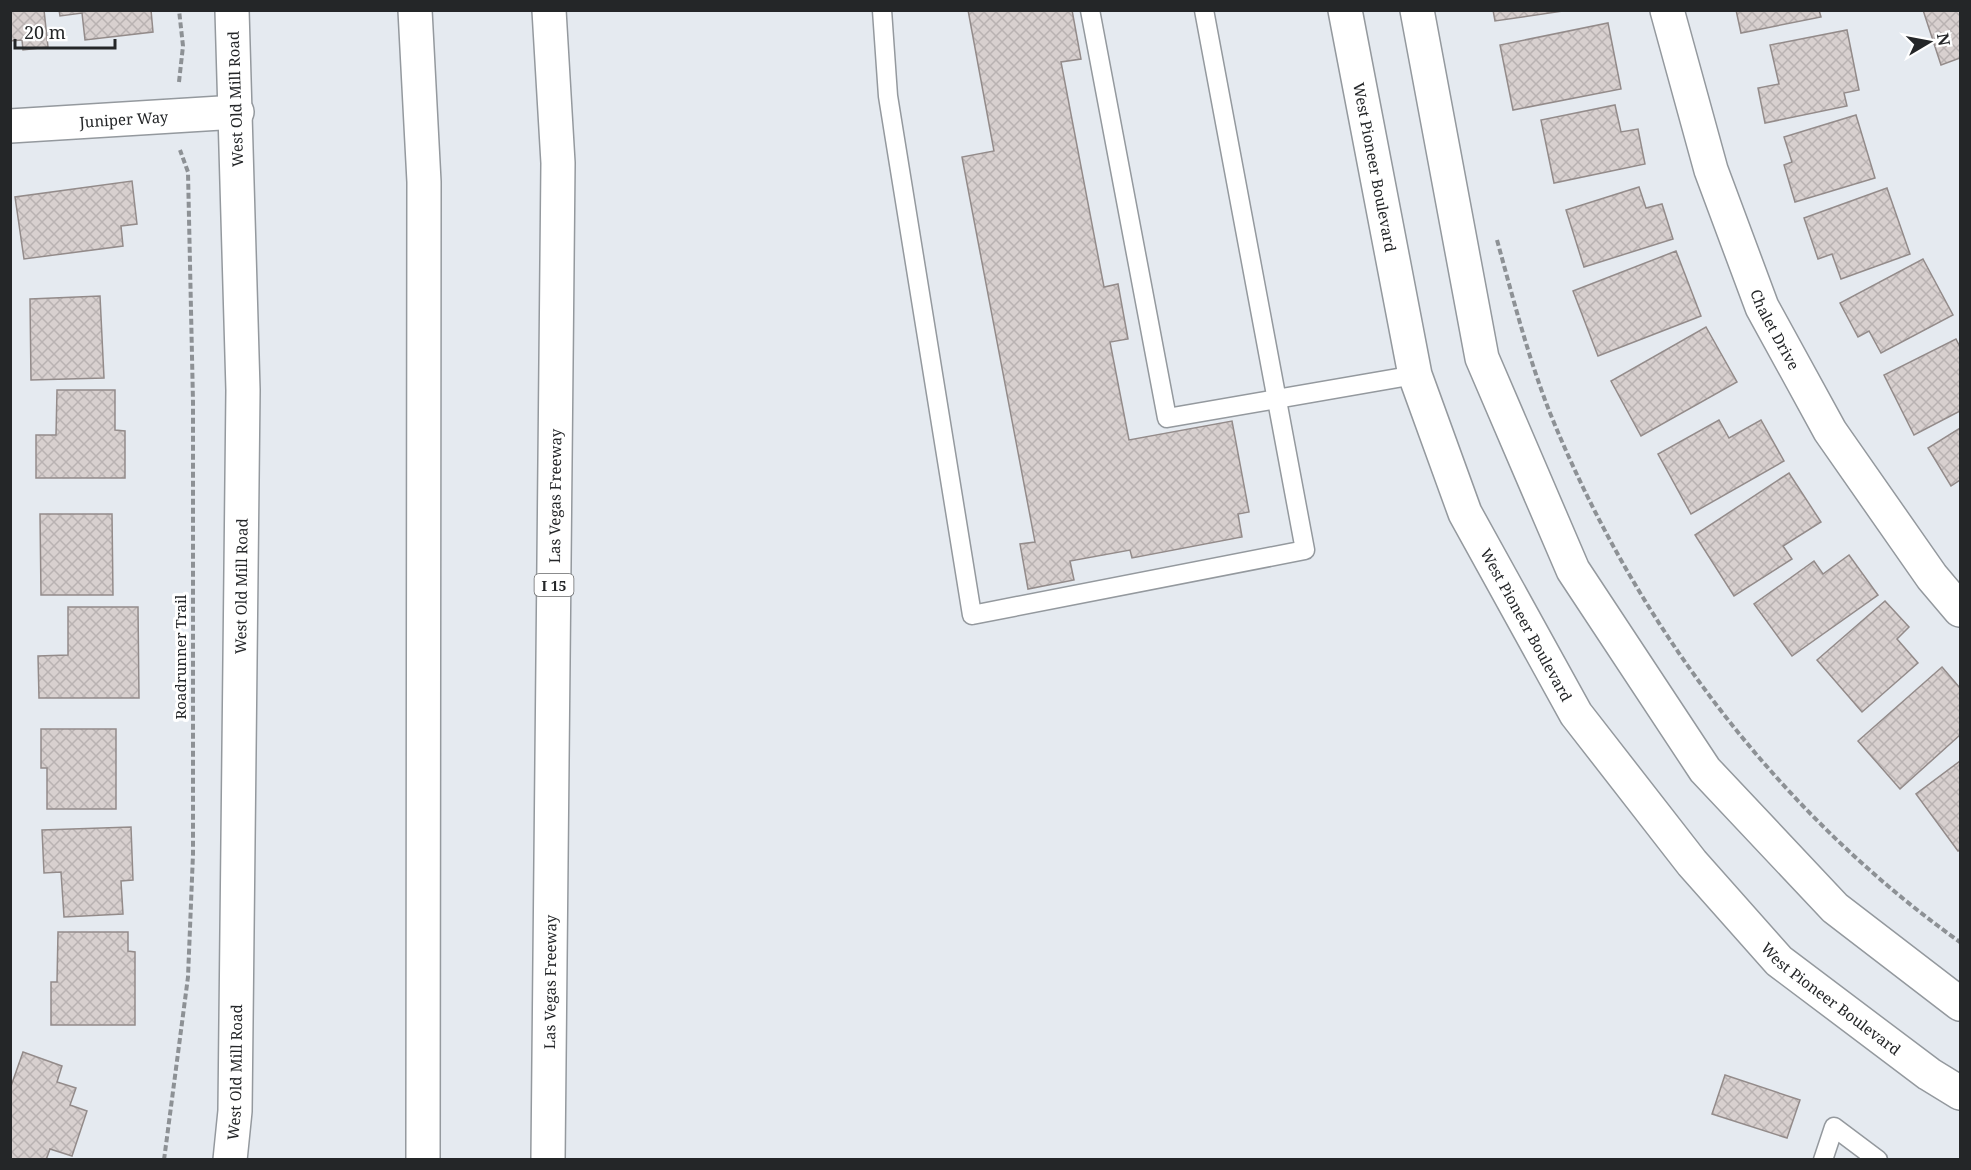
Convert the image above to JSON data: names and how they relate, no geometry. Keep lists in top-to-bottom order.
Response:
{
  "streets": {
    "main road": [
      "West Old Mill Road",
      "Juniper Way",
      "West Pioneer Boulevard",
      "Chalet Drive",
      "Las Vegas Freeway",
      "I 15"
    ],
    "path": ["Roadrunner Trail"]
  },
  "crossings": [
    ["West Old Mill Road", "Juniper Way"]
  ],
  "scale_bar": "20 m",
  "north": "right"
}
